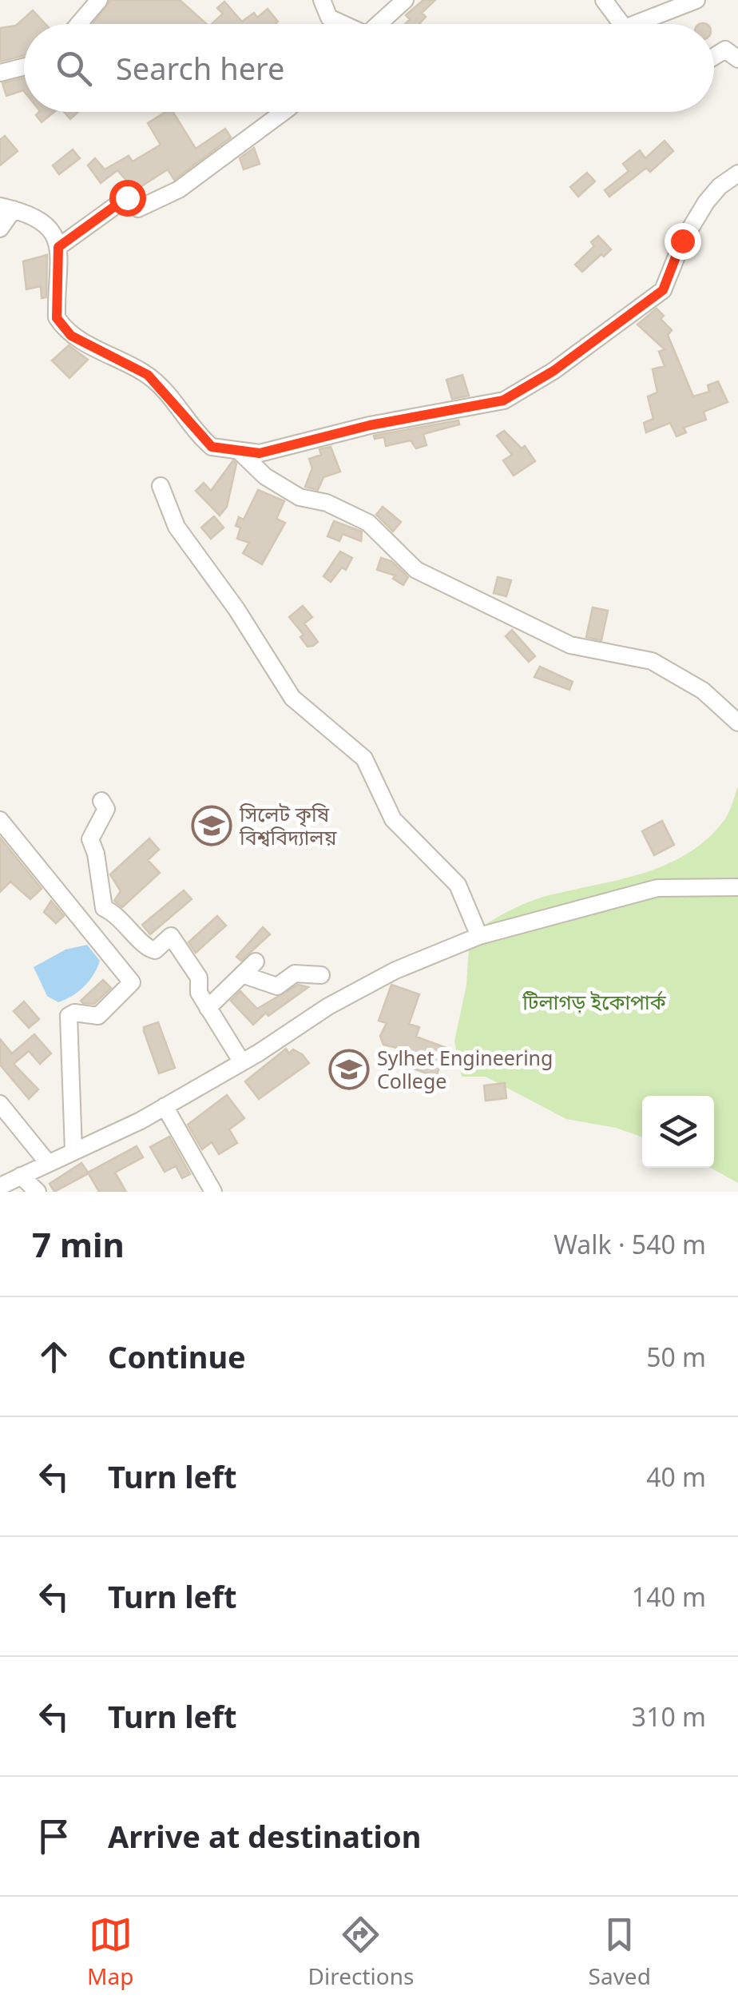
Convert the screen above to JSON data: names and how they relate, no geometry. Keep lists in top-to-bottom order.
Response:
{
  "parks": ["টিলাগড় ইকোপার্ক"],
  "places": {
    "school or university": ["সিলেট কৃষি বিশ্ববিদ্যালয়", "Sylhet Engineering College"]
  },
  "page": {
    "search": "Search here",
    "heading": ["7 min", "Walk · 540 m"],
    "list": [
      ["Continue", "50 m"],
      ["Turn left", "40 m"],
      ["Turn left", "140 m"],
      ["Turn left", "310 m"],
      "Arrive at destination"
    ],
    "nav": ["Map", "Directions", "Saved"]
  }
}
